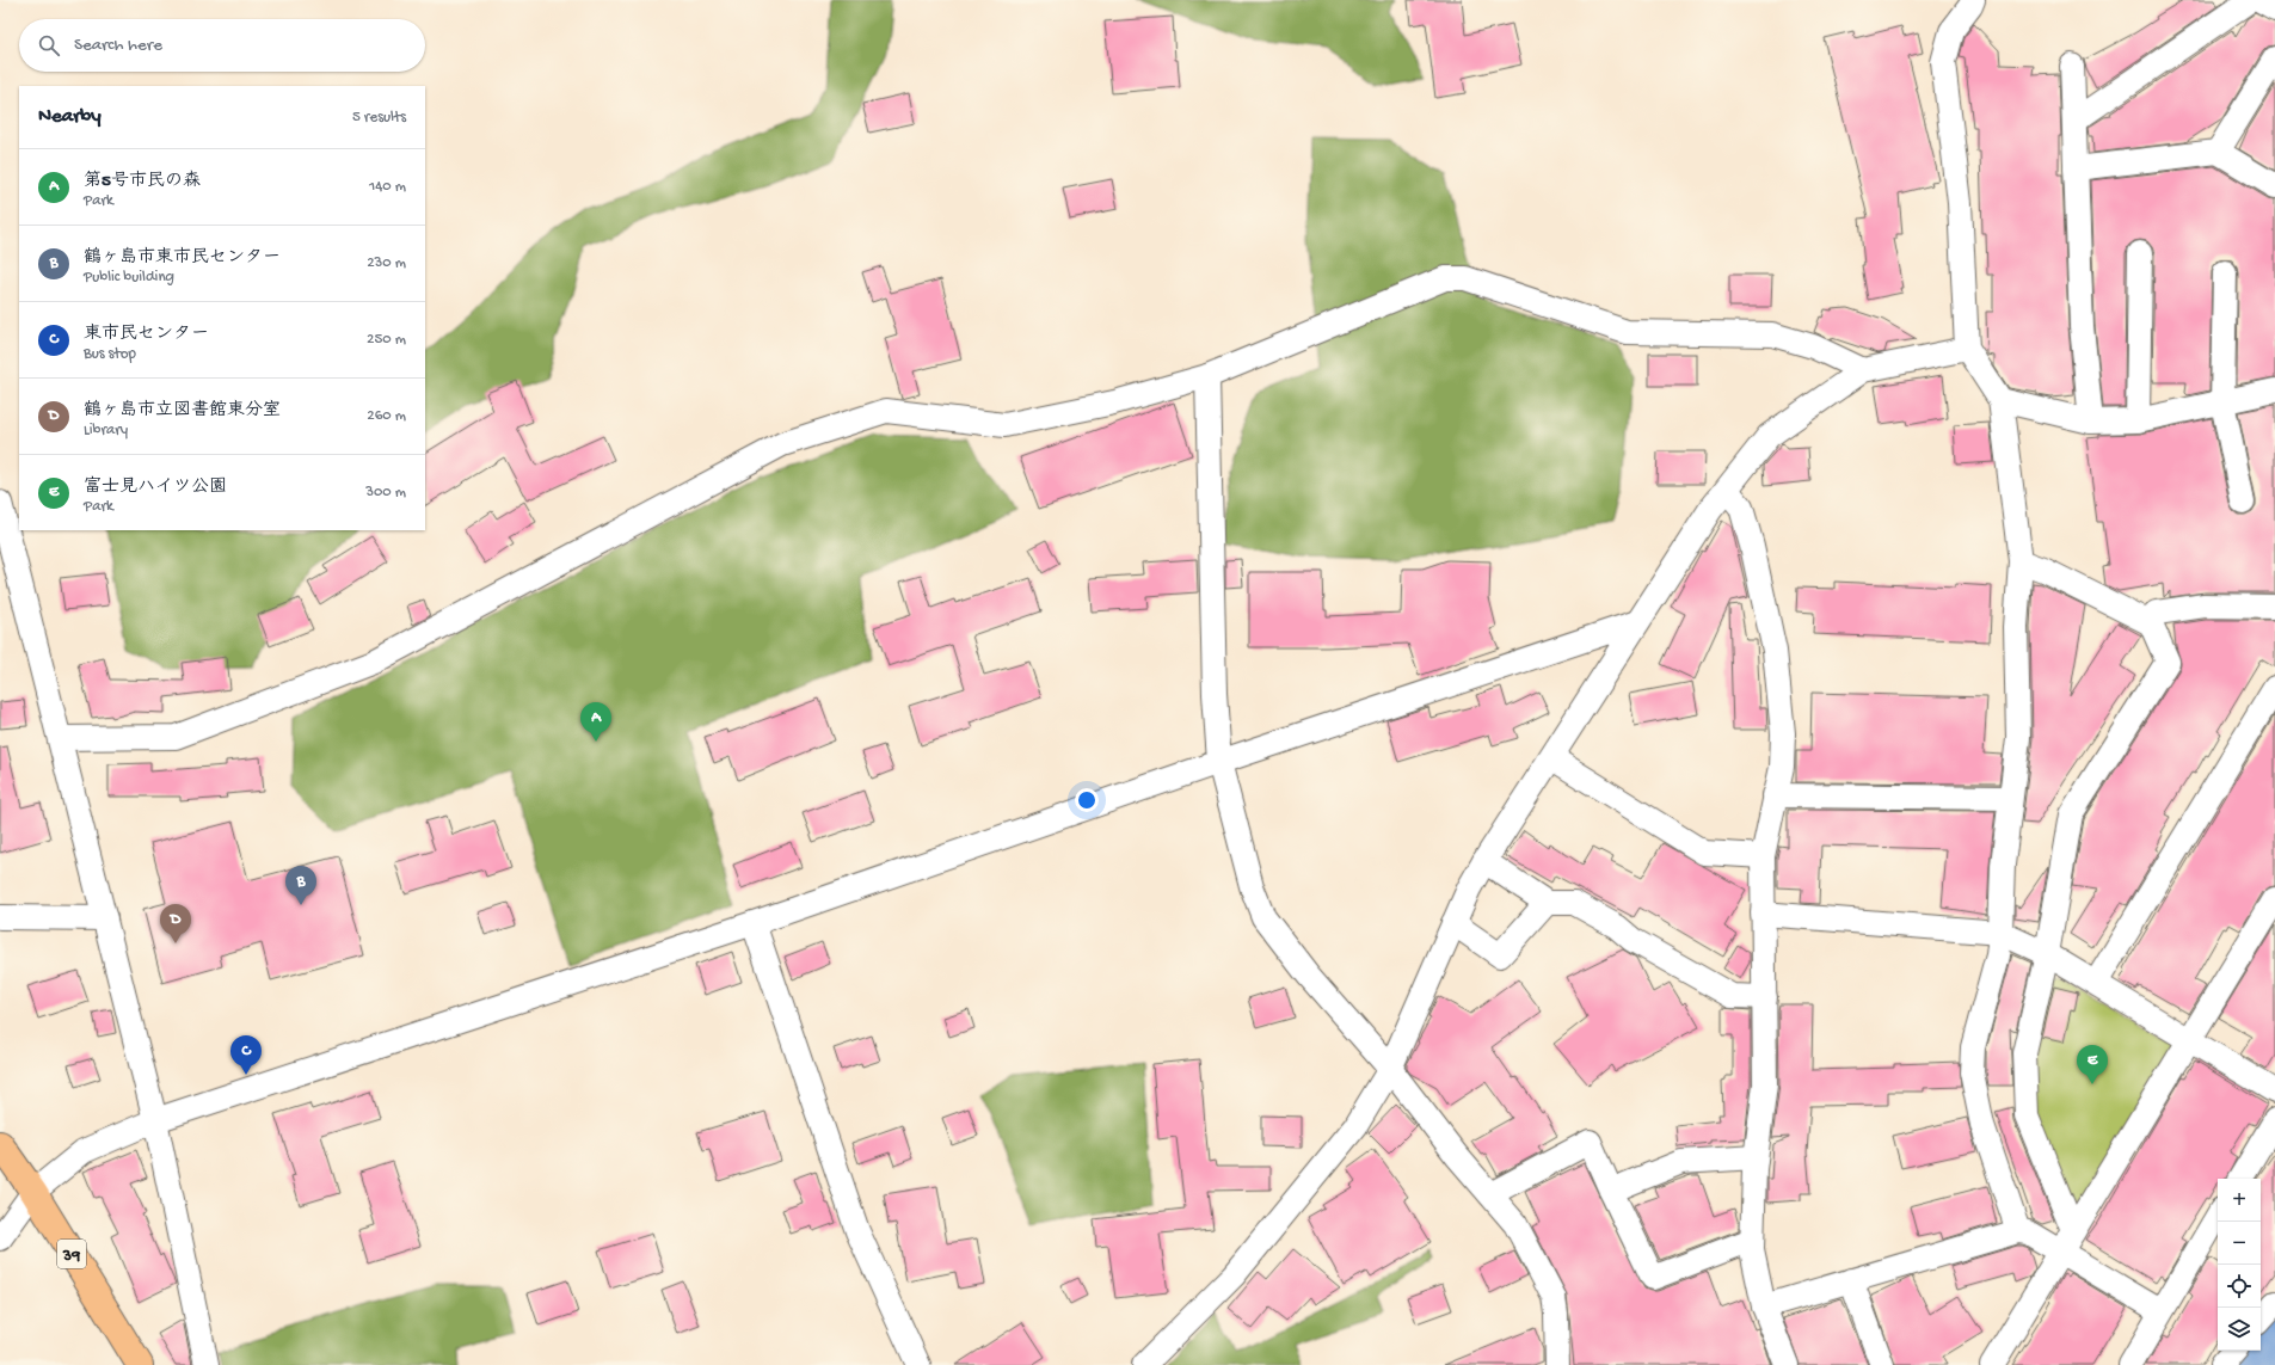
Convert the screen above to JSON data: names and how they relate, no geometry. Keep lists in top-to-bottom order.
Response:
{
  "streets": {
    "main road": ["39"]
  },
  "page": {
    "search": "Search here",
    "heading": ["Nearby", "5 results"],
    "list": [
      {
        "mark": "A",
        "name": "第5号市民の森",
        "note": "Park",
        "value": "140 m"
      },
      {
        "mark": "B",
        "name": "鶴ヶ島市東市民センター",
        "note": "Public building",
        "value": "230 m"
      },
      {
        "mark": "C",
        "name": "東市民センター",
        "note": "Bus stop",
        "value": "250 m"
      },
      {
        "mark": "D",
        "name": "鶴ヶ島市立図書館東分室",
        "note": "Library",
        "value": "260 m"
      },
      {
        "mark": "E",
        "name": "富士見ハイツ公園",
        "note": "Park",
        "value": "300 m"
      }
    ],
    "pins": [
      "A",
      "B",
      "D",
      "C",
      "E"
    ],
    "map_buttons": ["+", "−"]
  }
}
